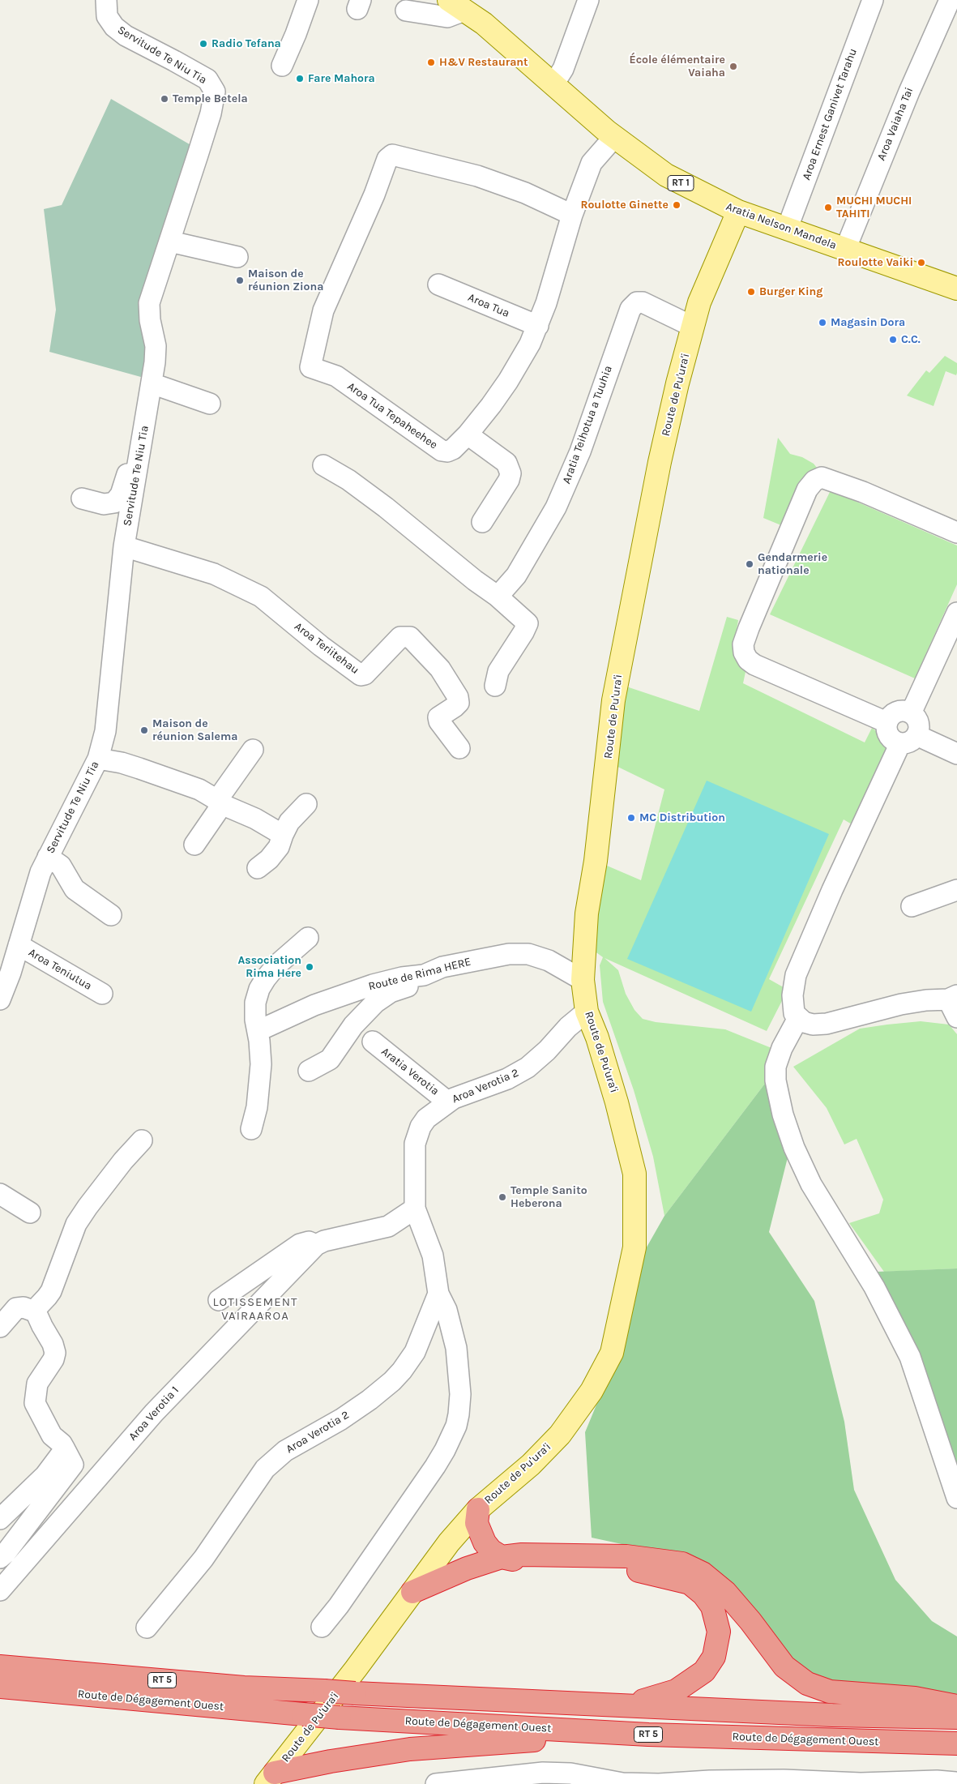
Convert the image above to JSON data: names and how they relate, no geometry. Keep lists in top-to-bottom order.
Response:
{
  "streets": {
    "highway": ["RT 5", "Route de Dégagement Ouest"],
    "main road": ["RT 1", "Aratia Nelson Mandela", "Route de Pu'ura'i"],
    "street": [
      "Servitude Te Niu Tia",
      "Aroa Ernest Ganivet Tarahu",
      "Aroa Vaiaha Tai",
      "Aroa Tua",
      "Aroa Tua Tepaheehee",
      "Aratia Teihotua a Tuuhia",
      "Aroa Teriitehau",
      "Aroa Teniutua",
      "Route de Rima HERE",
      "Aratia Verotia",
      "Aroa Verotia 2",
      "Aroa Verotia 1"
    ]
  },
  "crossings": [
    ["Servitude Te Niu Tia", "Aroa Teriitehau"],
    ["Servitude Te Niu Tia", "Aroa Teniutua"],
    ["Aroa Ernest Ganivet Tarahu", "Aratia Nelson Mandela"],
    ["Aroa Vaiaha Tai", "Aratia Nelson Mandela"],
    ["Aratia Nelson Mandela", "Route de Pu'ura'i"],
    ["Aratia Nelson Mandela", "Aroa Tua Tepaheehee"],
    ["Aroa Tua", "Aroa Tua Tepaheehee"],
    ["Route de Pu'ura'i", "Aratia Teihotua a Tuuhia"],
    ["Route de Pu'ura'i", "Route de Rima HERE"],
    ["Route de Pu'ura'i", "Aroa Verotia 2"],
    ["Aratia Verotia", "Aroa Verotia 2"],
    ["Aroa Verotia 2", "Aroa Verotia 1"]
  ],
  "districts": ["LOTISSEMENT VAIRAAROA"],
  "places": [
    "Radio Tefana",
    "H&V Restaurant",
    "École élémentaire Vaiaha",
    "Fare Mahora",
    "Temple Betela",
    "Roulotte Ginette",
    "MUCHI MUCHI TAHITI",
    "Roulotte Vaiki",
    "Maison de réunion Ziona",
    "Burger King",
    "Magasin Dora",
    "C.C.",
    "Gendarmerie nationale",
    "Maison de réunion Salema",
    "MC Distribution",
    "Association Rima Here",
    "Temple Sanito Heberona"
  ]
}
